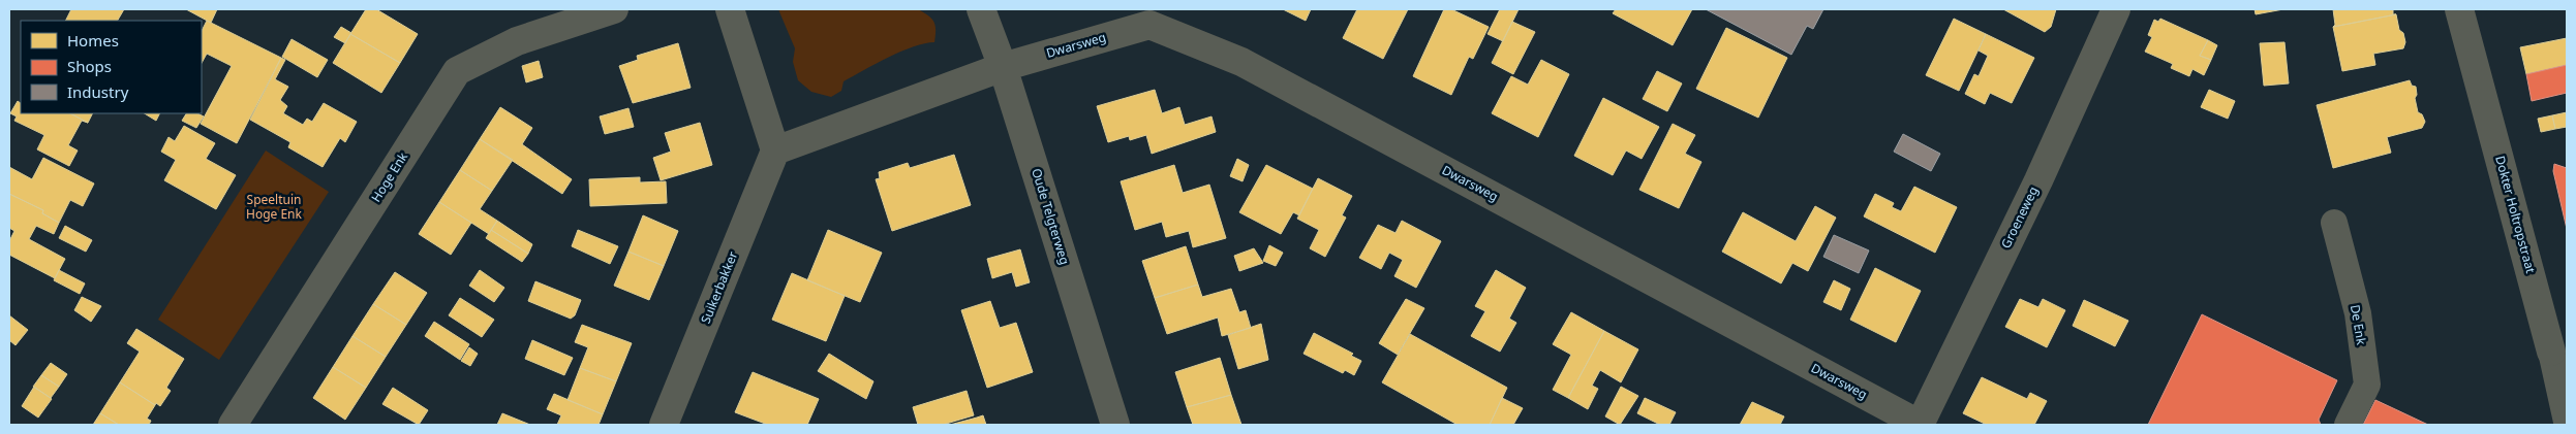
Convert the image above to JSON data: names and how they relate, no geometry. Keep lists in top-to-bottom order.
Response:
{
  "streets": {
    "street": [
      "Dwarsweg",
      "Hoge Enk",
      "Dokter Holtropstraat",
      "Oude Telgterweg",
      "Groeneweg",
      "Suikerbakker",
      "De Enk"
    ]
  },
  "crossings": [
    ["Dwarsweg", "Oude Telgterweg"],
    ["Dwarsweg", "Groeneweg"]
  ],
  "parks": ["Speeltuin Hoge Enk"],
  "legend": ["Homes", "Shops", "Industry"]
}
